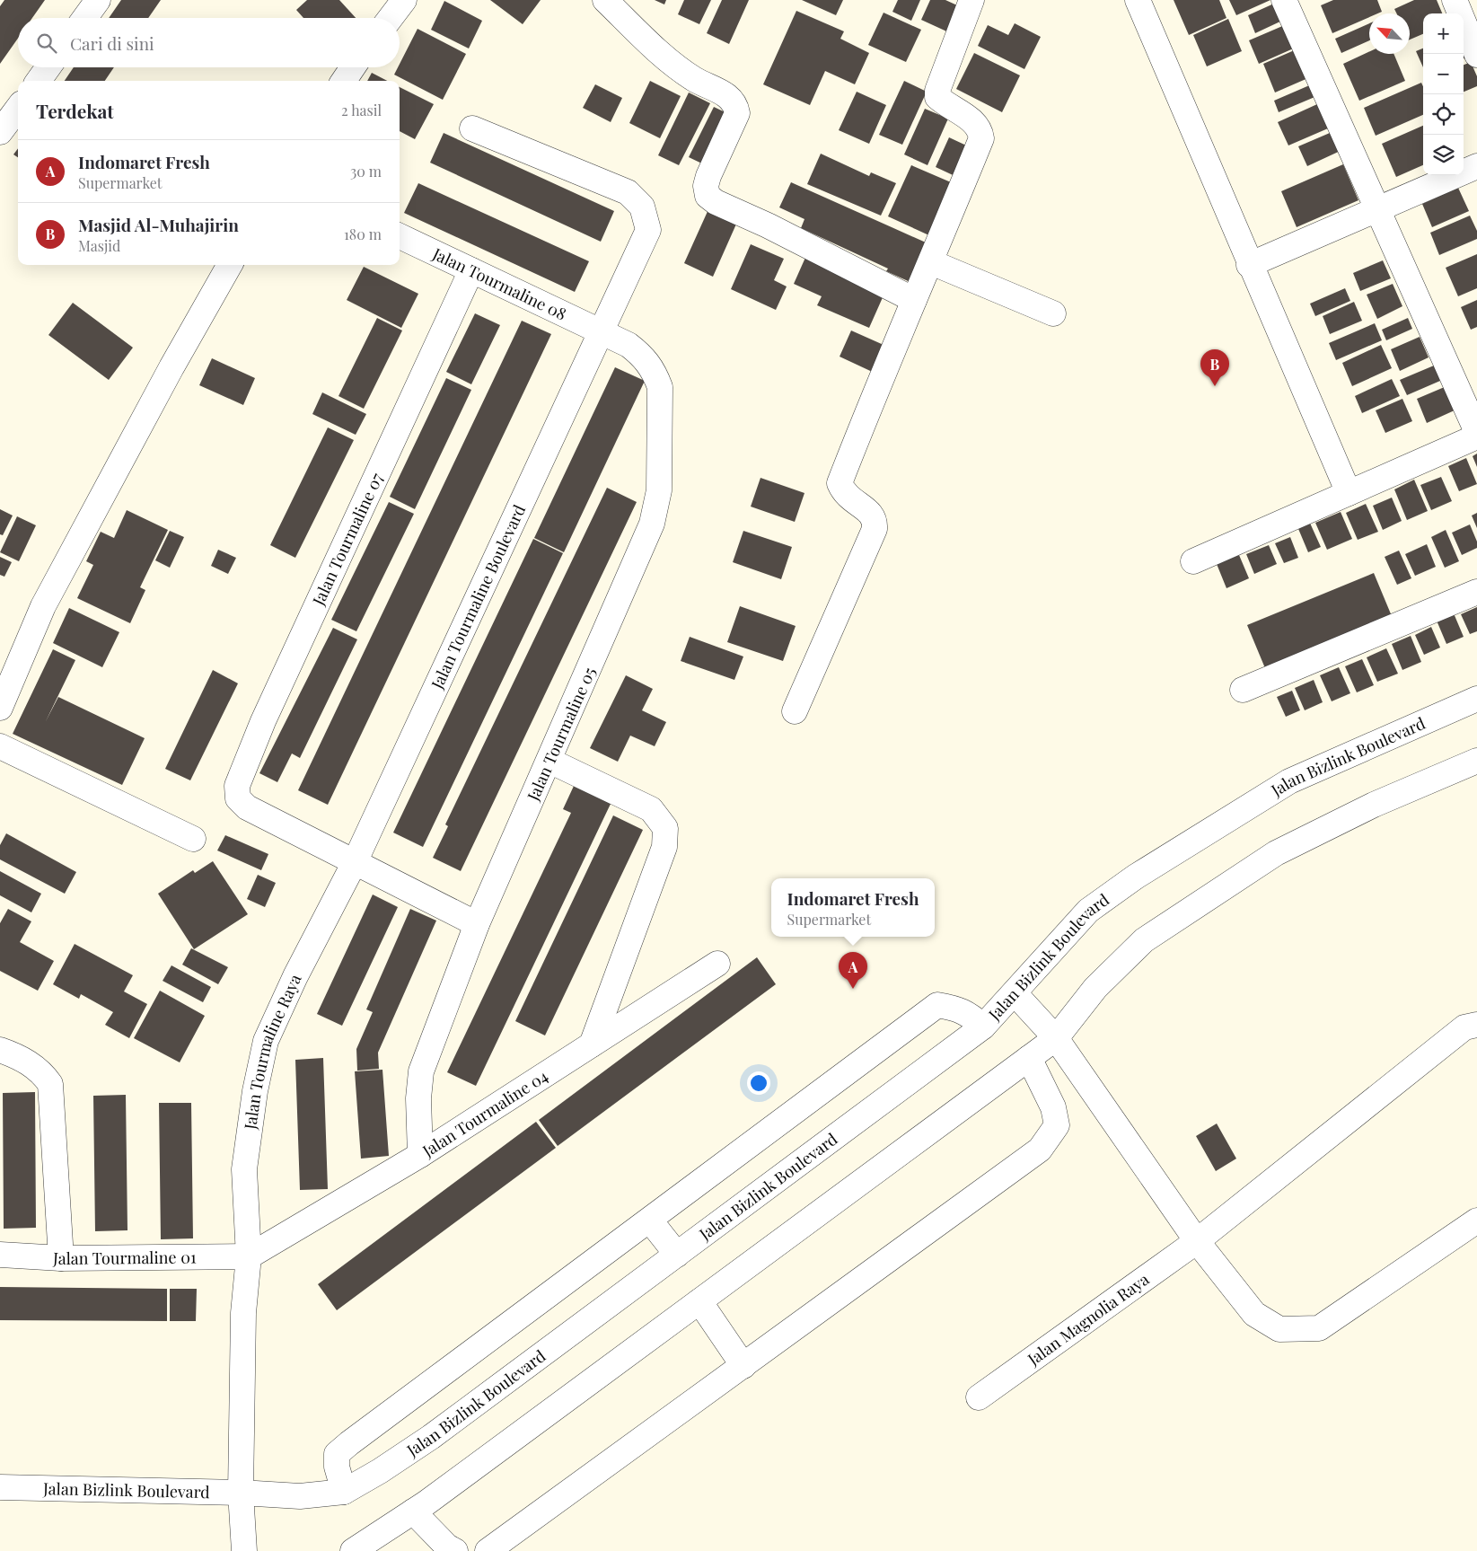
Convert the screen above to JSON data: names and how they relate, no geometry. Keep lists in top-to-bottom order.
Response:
{
  "streets": {
    "street": [
      "Jalan Tourmaline 08",
      "Jalan Tourmaline 07",
      "Jalan Tourmaline Boulevard",
      "Jalan Tourmaline 05",
      "Jalan Bizlink Boulevard",
      "Jalan Tourmaline Raya",
      "Jalan Tourmaline 04",
      "Jalan Tourmaline 01",
      "Jalan Magnolia Raya"
    ]
  },
  "crossings": [
    ["Jalan Tourmaline 08", "Jalan Tourmaline 07"],
    ["Jalan Tourmaline 08", "Jalan Tourmaline Boulevard"],
    ["Jalan Tourmaline 08", "Jalan Tourmaline 05"],
    ["Jalan Tourmaline 07", "Jalan Tourmaline Boulevard"],
    ["Jalan Tourmaline 07", "Jalan Tourmaline Raya"],
    ["Jalan Tourmaline Boulevard", "Jalan Tourmaline 05"],
    ["Jalan Tourmaline Boulevard", "Jalan Tourmaline Raya"],
    ["Jalan Tourmaline 05", "Jalan Tourmaline 04"],
    ["Jalan Bizlink Boulevard", "Jalan Tourmaline Raya"],
    ["Jalan Tourmaline Raya", "Jalan Tourmaline 04"],
    ["Jalan Tourmaline Raya", "Jalan Tourmaline 01"],
    ["Jalan Tourmaline 04", "Jalan Tourmaline 01"]
  ],
  "north": "top left",
  "page": {
    "map_buttons": ["+", "−"],
    "search": "Cari di sini",
    "heading": ["Terdekat", "2 hasil"],
    "list": [
      {
        "mark": "A",
        "name": "Indomaret Fresh",
        "note": "Supermarket",
        "value": "30 m"
      },
      {
        "mark": "B",
        "name": "Masjid Al-Muhajirin",
        "note": "Masjid",
        "value": "180 m"
      }
    ],
    "pins": ["B", "A"],
    "popup": ["Indomaret Fresh", "Supermarket"]
  }
}
